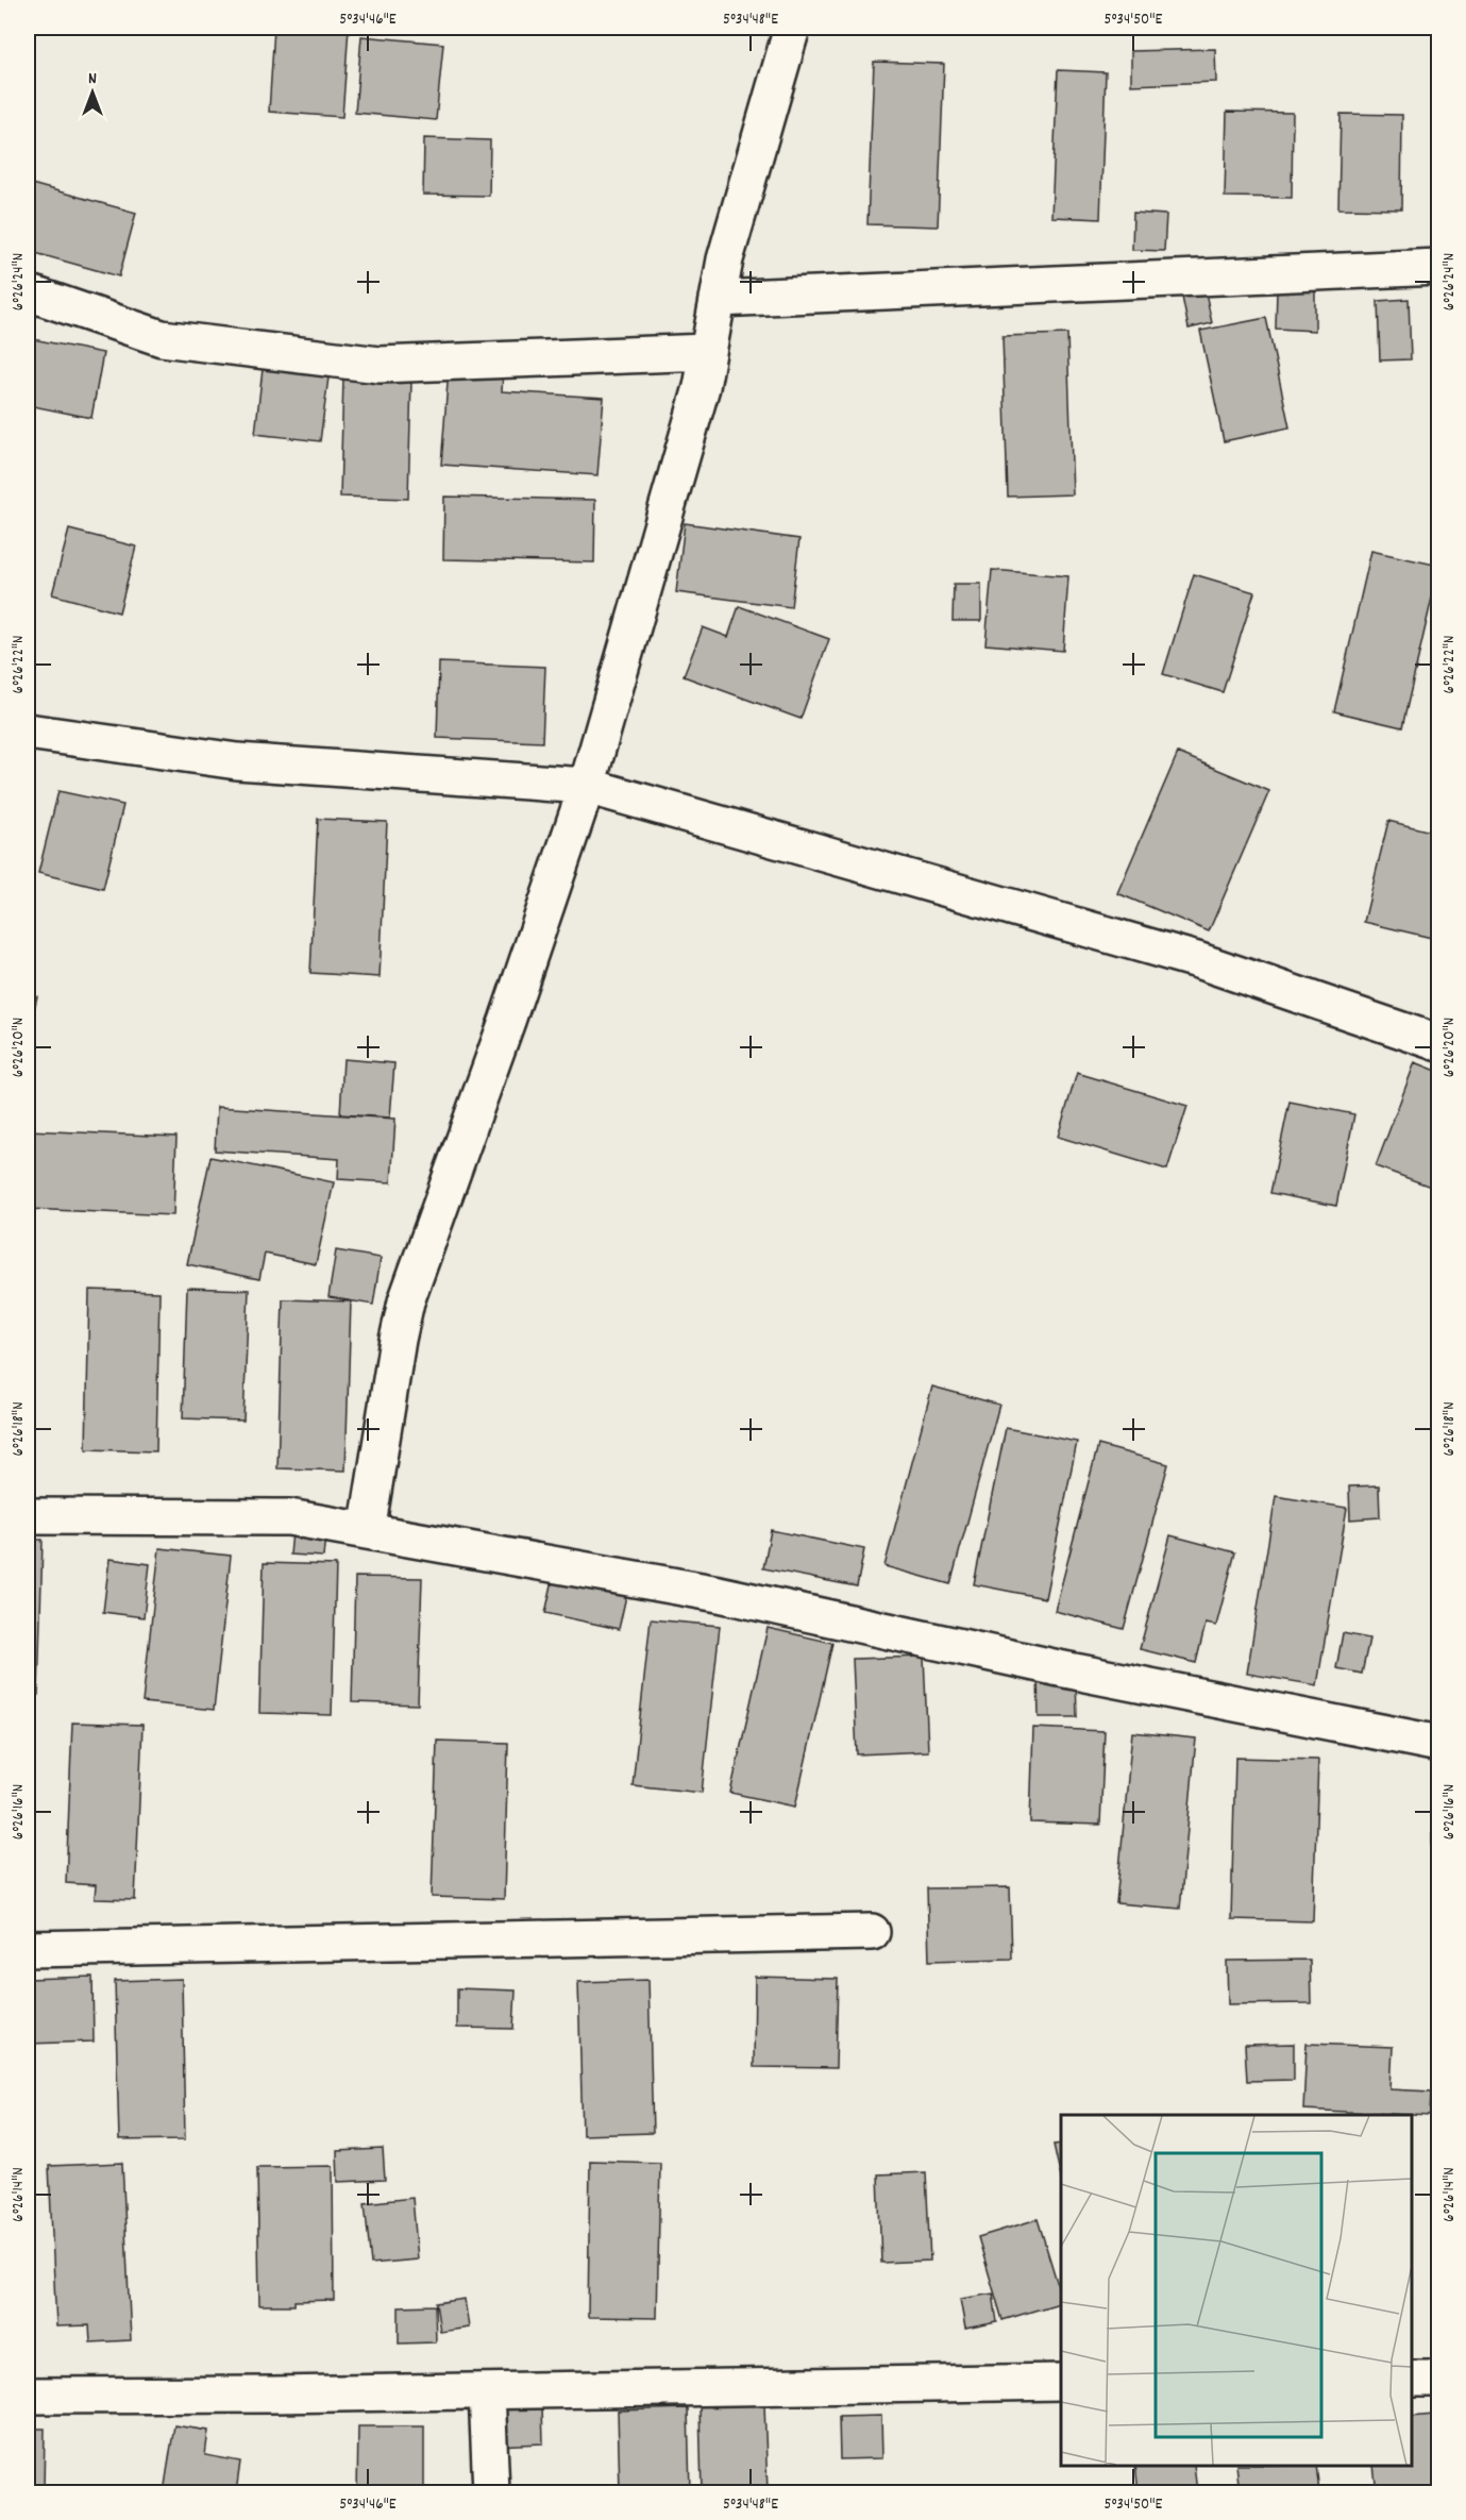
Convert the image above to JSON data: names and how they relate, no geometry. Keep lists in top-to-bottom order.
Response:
{
  "north": "top",
  "coordinates": [
    "5°34'46\"E",
    "5°34'48\"E",
    "5°34'50\"E",
    "6°26'24\"N",
    "6°26'22\"N",
    "6°26'20\"N",
    "6°26'18\"N",
    "6°26'16\"N",
    "6°26'14\"N"
  ]
}
